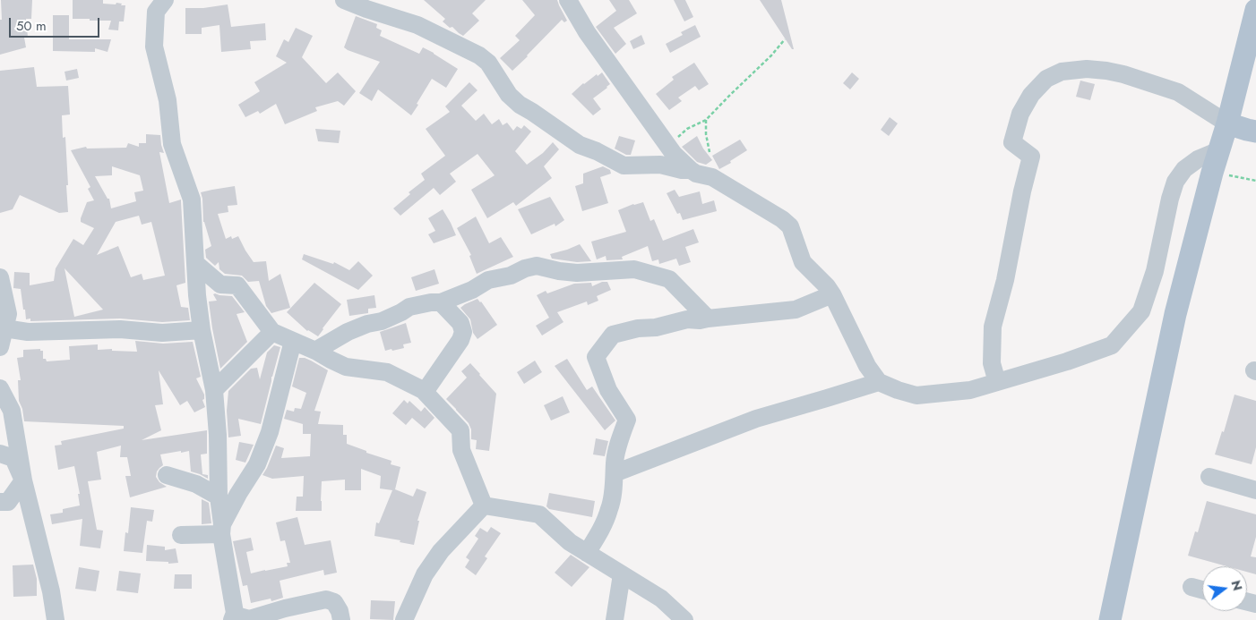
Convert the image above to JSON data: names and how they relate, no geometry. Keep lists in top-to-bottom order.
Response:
{
  "scale_bar": "50 m",
  "north": "right"
}
